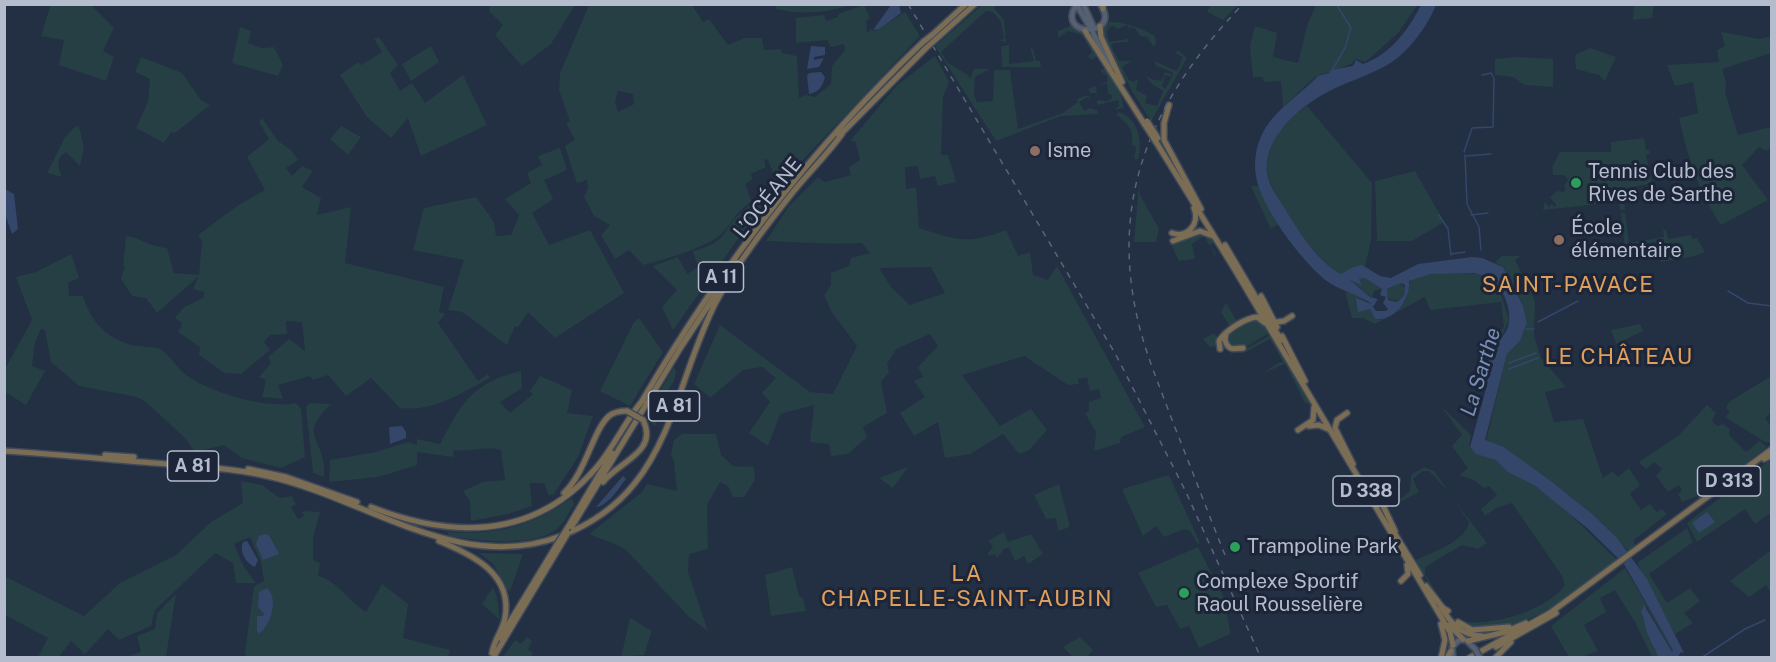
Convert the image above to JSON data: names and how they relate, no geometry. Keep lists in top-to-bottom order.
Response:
{
  "streets": {
    "highway": [
      "L’OCÉANE",
      "A 11",
      "A 81",
      "D 313",
      "D 338"
    ]
  },
  "crossings": [
    ["L’OCÉANE", "A 81"],
    ["D 313", "D 338"]
  ],
  "districts": ["SAINT-PAVACE", "LE CHÂTEAU", "LA CHAPELLE-SAINT-AUBIN"],
  "water": ["La Sarthe"],
  "places": [
    "Isme",
    "Tennis Club des Rives de Sarthe",
    "École élémentaire",
    "Trampoline Park",
    "Complexe Sportif Raoul Rousselière"
  ]
}
